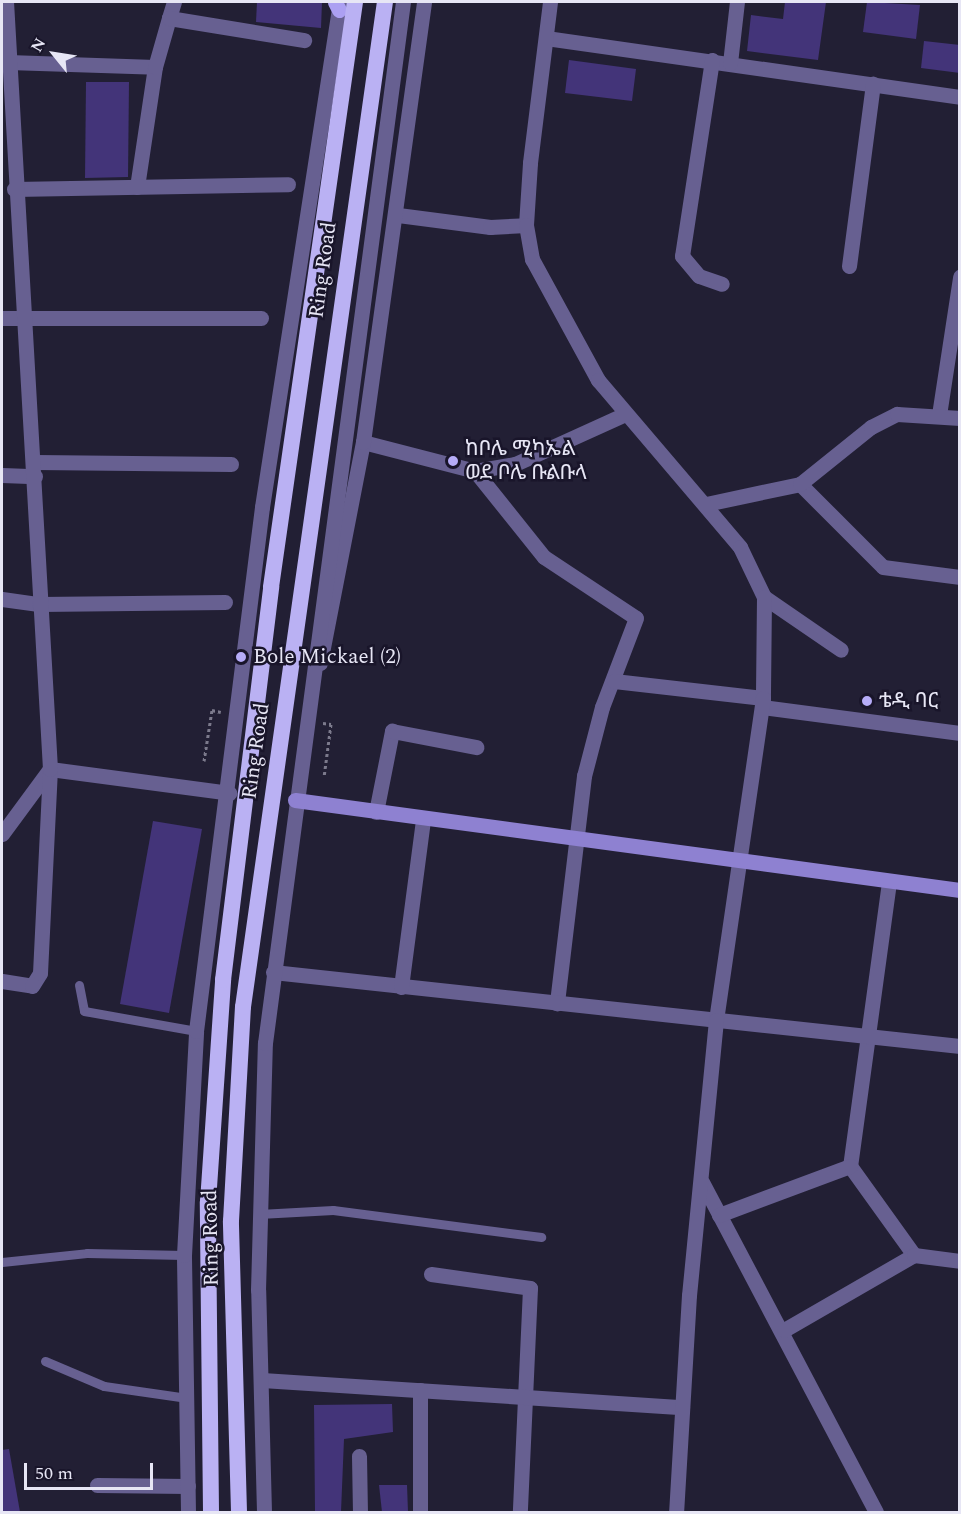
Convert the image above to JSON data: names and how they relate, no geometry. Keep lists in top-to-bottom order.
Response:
{
  "streets": {
    "highway": ["Ring Road"]
  },
  "places": ["ከቦሌ ሚካኤል ወደ ቦሌ ቡልቡላ", "Bole Mickael (2)", "ቴዲ ባር"],
  "scale_bar": "50 m",
  "north": "top left"
}
